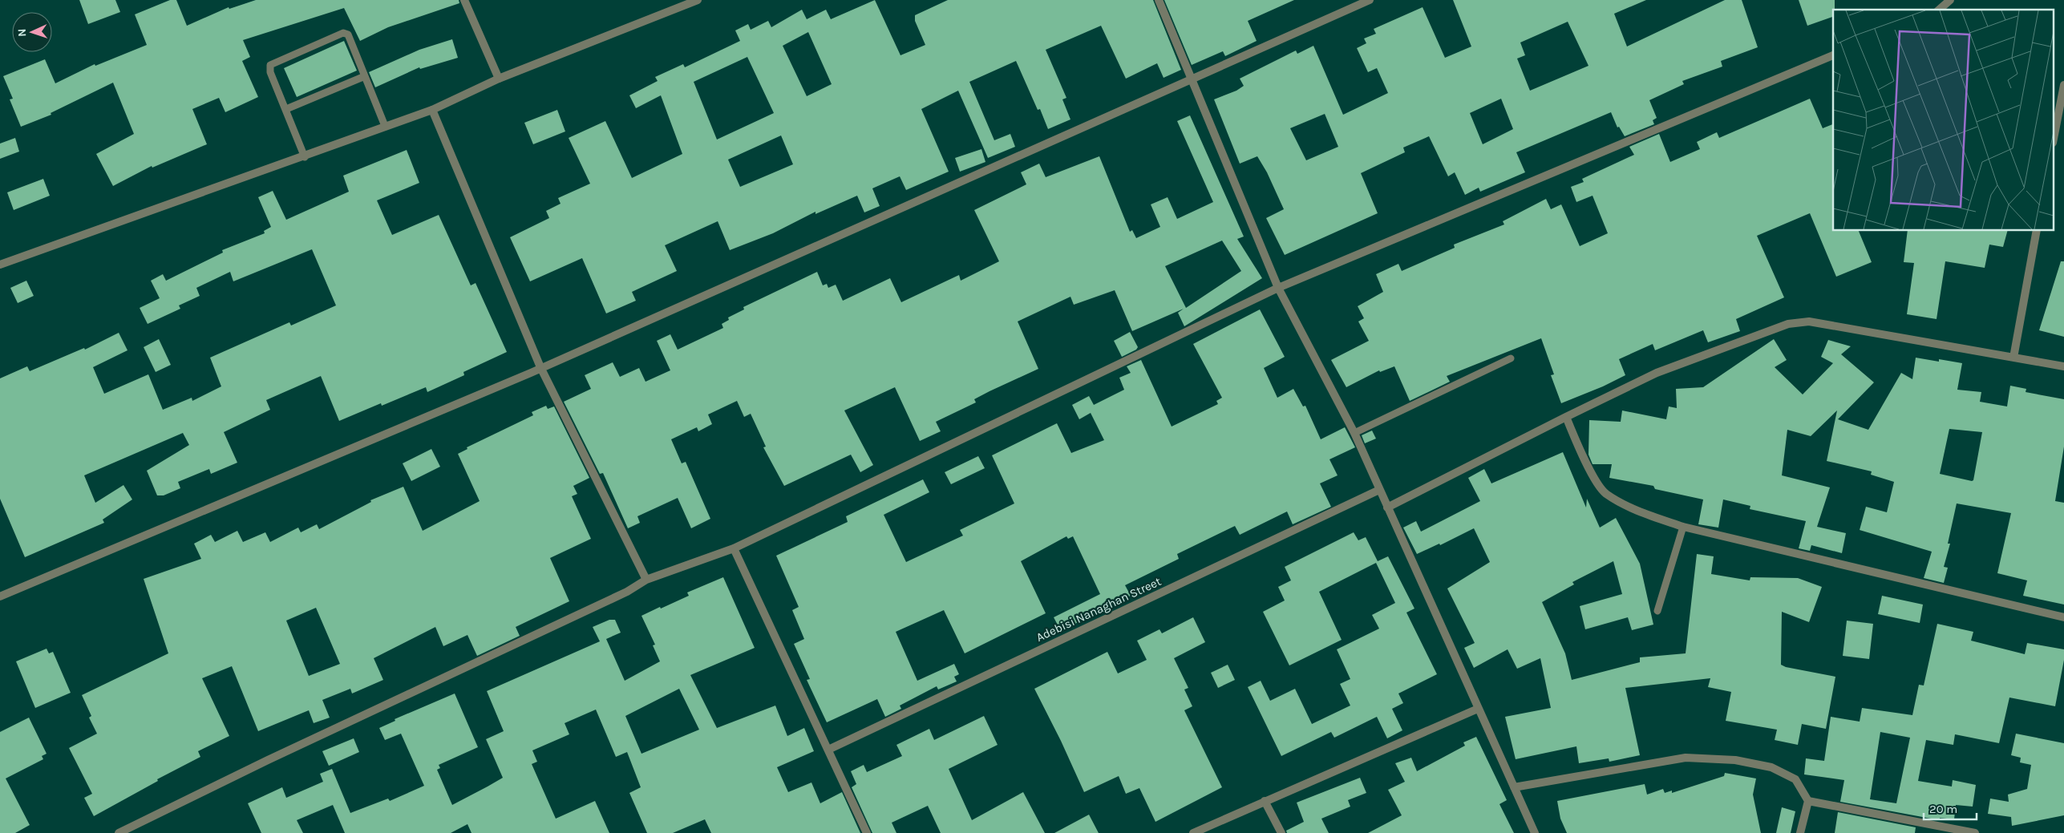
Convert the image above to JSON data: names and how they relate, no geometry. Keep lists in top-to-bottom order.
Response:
{
  "streets": {
    "street": ["Adebisi Nanaghan Street"]
  },
  "scale_bar": "20 m",
  "north": "left"
}
